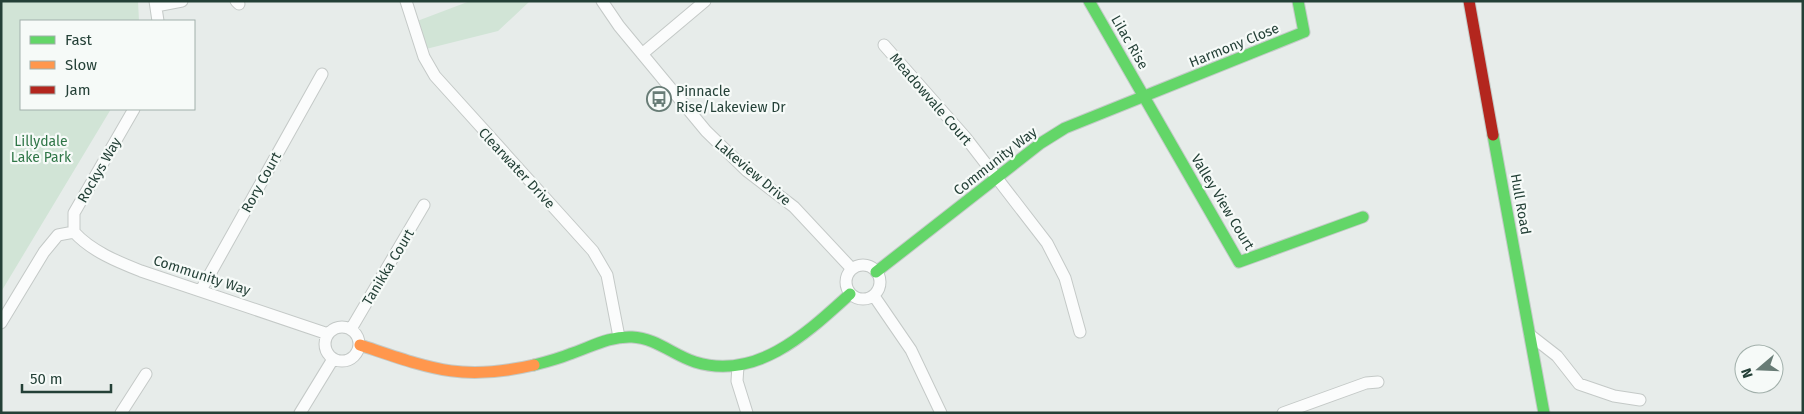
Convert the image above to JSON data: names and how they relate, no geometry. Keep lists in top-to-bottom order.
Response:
{
  "streets": {
    "street": [
      "Lilac Rise",
      "Harmony Close",
      "Meadowvale Court",
      "Community Way",
      "Clearwater Drive",
      "Rockys Way",
      "Lakeview Drive",
      "Rory Court",
      "Valley View Court",
      "Hull Road",
      "Tanikka Court"
    ]
  },
  "crossings": [
    ["Lilac Rise", "Harmony Close"],
    ["Lilac Rise", "Community Way"],
    ["Lilac Rise", "Valley View Court"],
    ["Harmony Close", "Community Way"],
    ["Harmony Close", "Valley View Court"],
    ["Meadowvale Court", "Community Way"],
    ["Community Way", "Rockys Way"],
    ["Community Way", "Lakeview Drive"],
    ["Community Way", "Rory Court"],
    ["Community Way", "Valley View Court"],
    ["Community Way", "Tanikka Court"]
  ],
  "parks": ["Lillydale Lake Park"],
  "places": {
    "bus stop": ["Pinnacle Rise/Lakeview Dr"]
  },
  "legend": ["Fast", "Slow", "Jam"],
  "scale_bar": "50 m",
  "north": "left"
}
